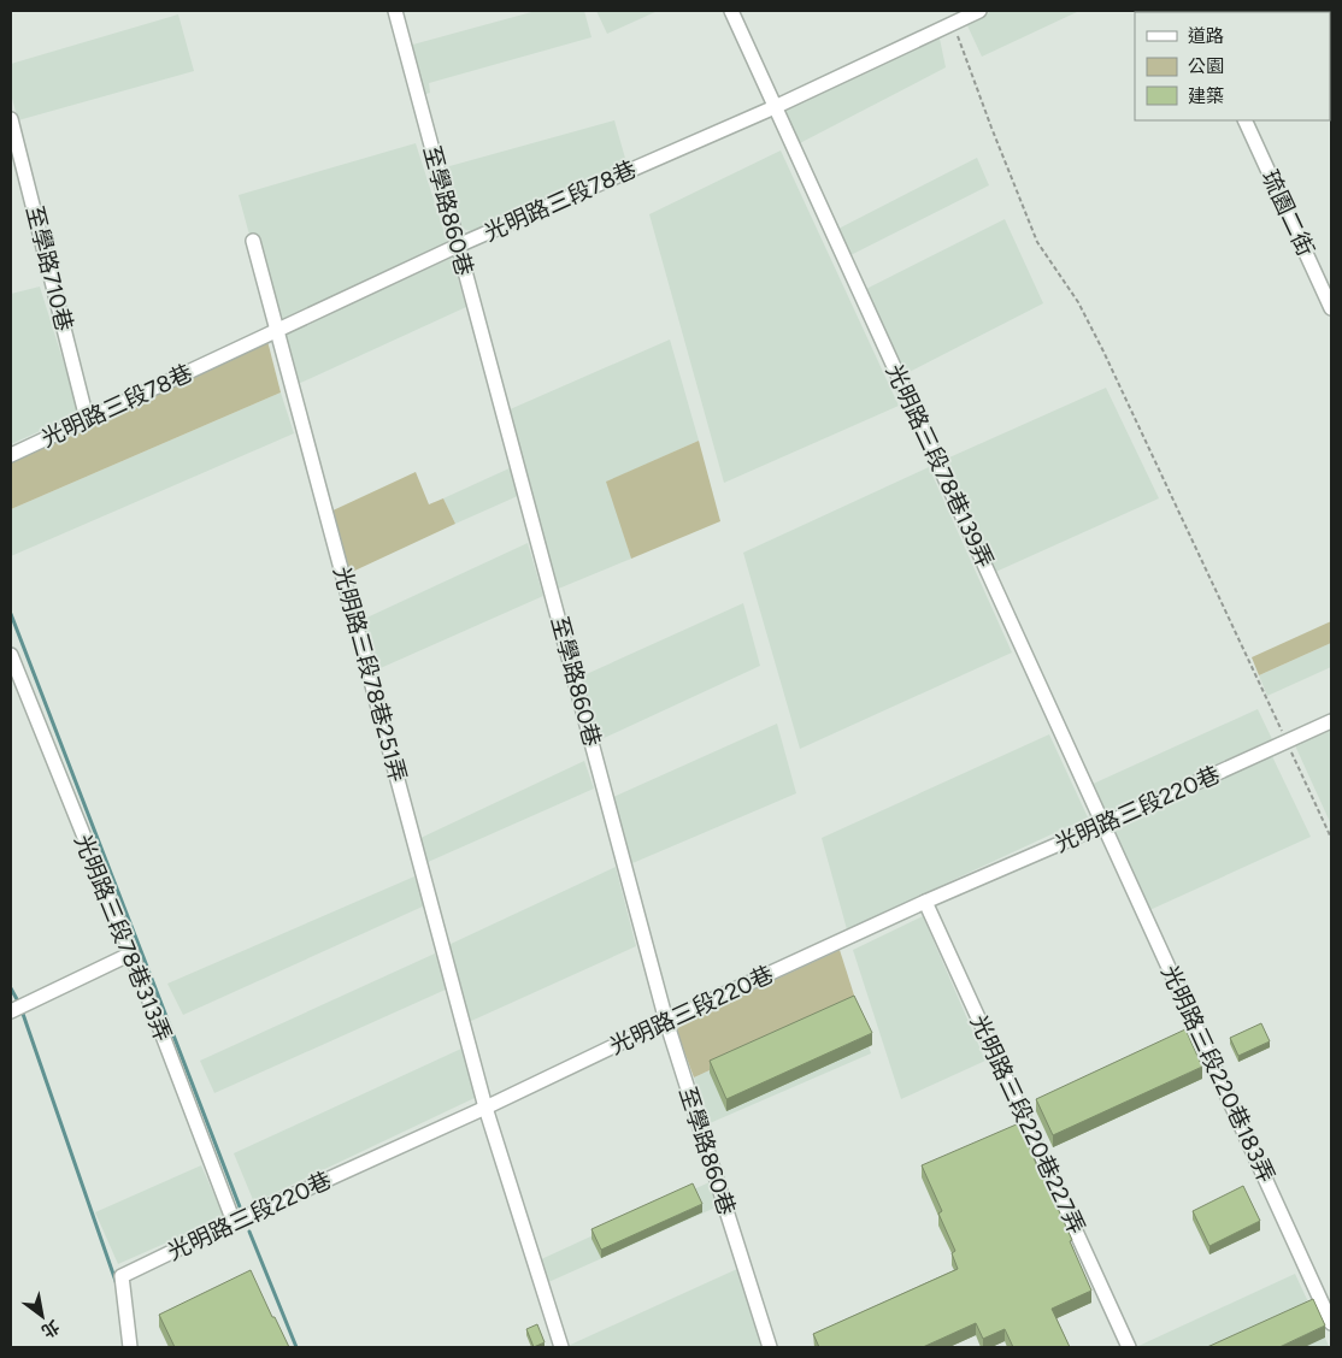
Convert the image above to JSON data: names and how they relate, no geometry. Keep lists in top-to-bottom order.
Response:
{
  "streets": {
    "street": [
      "光明路三段78巷",
      "至學路860巷",
      "琉園二街",
      "至學路710巷",
      "光明路三段78巷139弄",
      "光明路三段78巷251弄",
      "光明路三段220巷",
      "光明路三段78巷313弄",
      "光明路三段220巷183弄",
      "光明路三段220巷227弄"
    ]
  },
  "crossings": [
    ["光明路三段78巷", "至學路860巷"],
    ["光明路三段78巷", "至學路710巷"],
    ["光明路三段78巷", "光明路三段78巷139弄"],
    ["光明路三段78巷", "光明路三段78巷251弄"],
    ["至學路860巷", "光明路三段220巷"],
    ["光明路三段78巷139弄", "光明路三段220巷"],
    ["光明路三段78巷139弄", "光明路三段220巷183弄"],
    ["光明路三段78巷251弄", "光明路三段220巷"],
    ["光明路三段220巷", "光明路三段78巷313弄"],
    ["光明路三段220巷", "光明路三段220巷183弄"],
    ["光明路三段220巷", "光明路三段220巷227弄"]
  ],
  "legend": ["道路", "公園", "建築"],
  "north": "bottom right"
}
